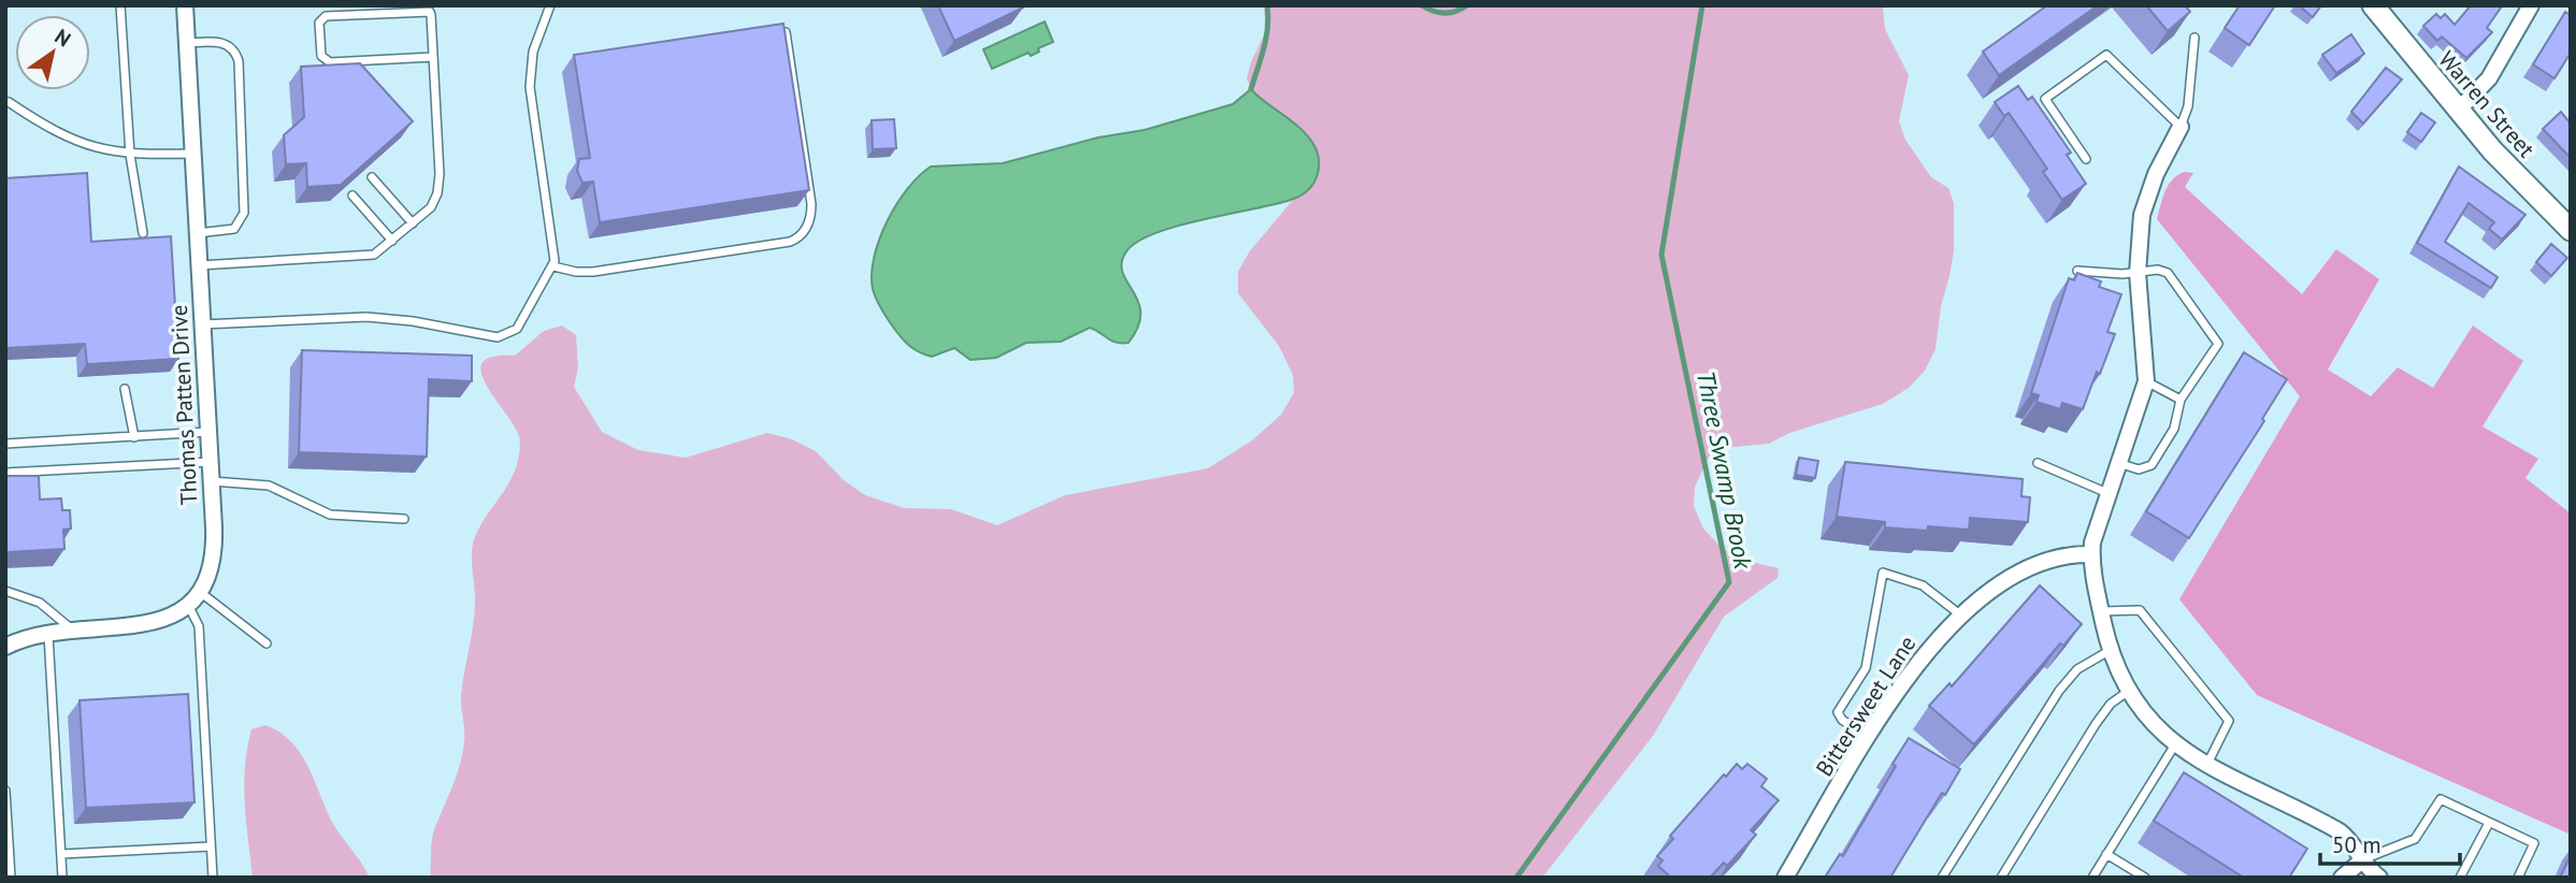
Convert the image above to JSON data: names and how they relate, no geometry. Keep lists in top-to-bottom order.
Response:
{
  "streets": {
    "main road": ["Warren Street"],
    "street": ["Thomas Patten Drive", "Bittersweet Lane"]
  },
  "water": ["Three Swamp Brook"],
  "scale_bar": "50 m",
  "north": "top right"
}
